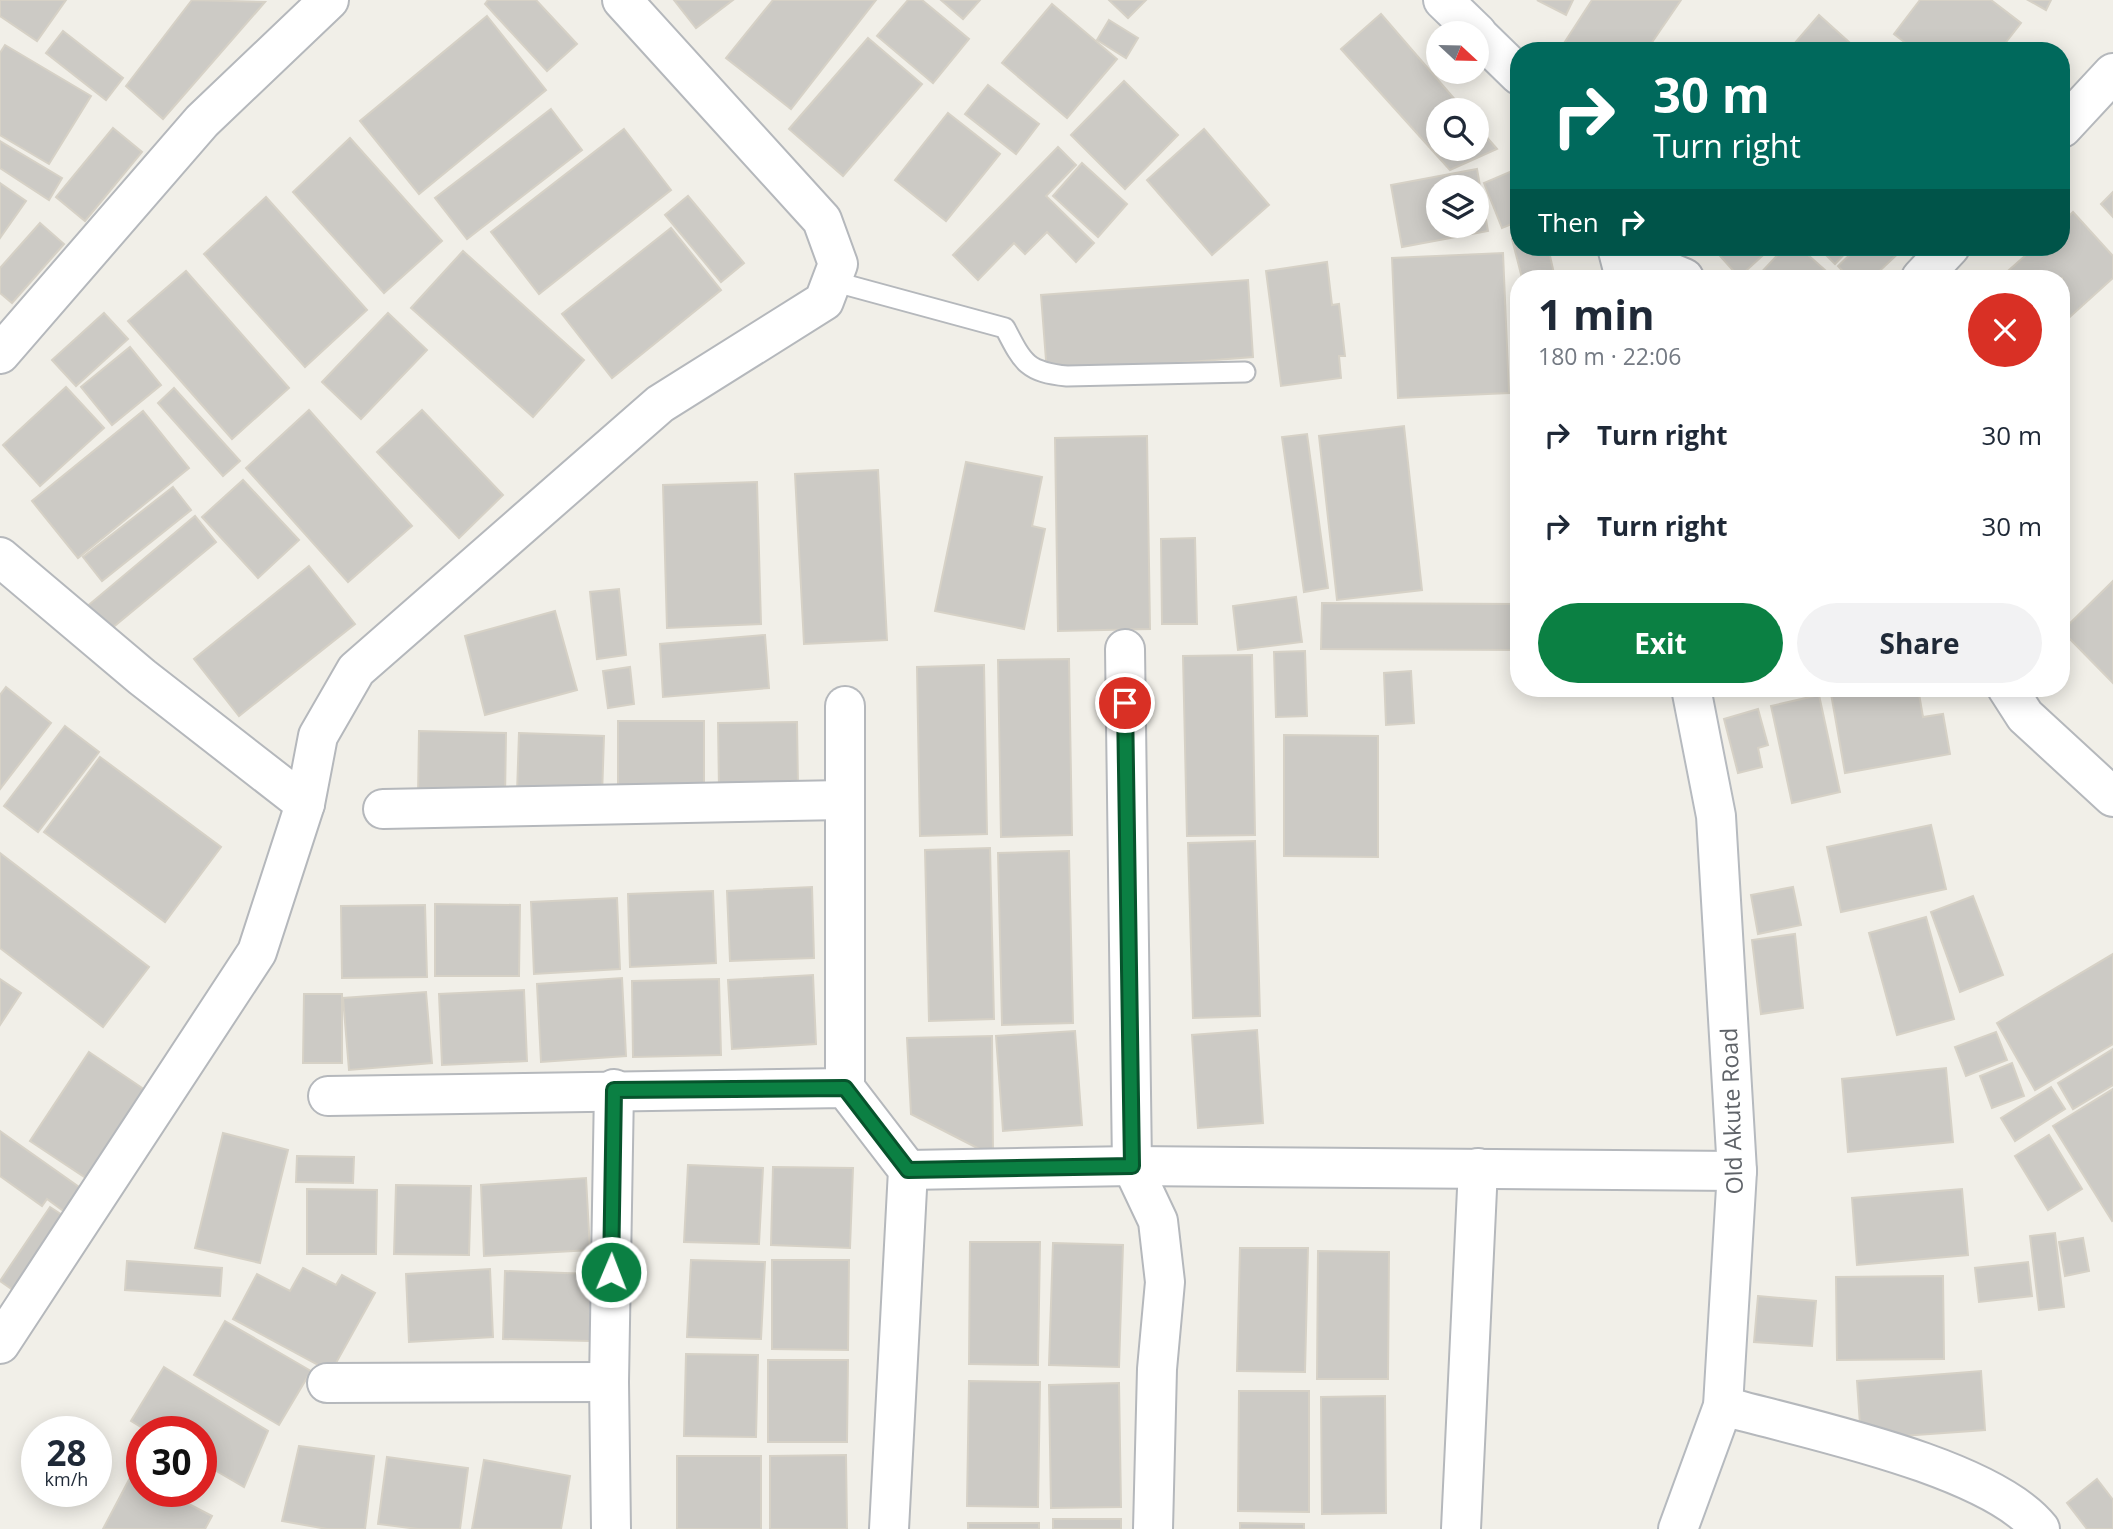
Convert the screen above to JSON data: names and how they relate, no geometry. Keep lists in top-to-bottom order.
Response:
{
  "streets": {
    "street": ["Old Akute Road"]
  },
  "north": "right",
  "page": {
    "turn": ["30 m", "Turn right"],
    "then": "Then",
    "heading": ["1 min", "180 m · 22:06"],
    "list": [
      {
        "name": "Turn right",
        "value": "30 m"
      },
      {
        "name": "Turn right",
        "value": "30 m"
      }
    ],
    "buttons": ["Exit", "Share"],
    "speed": "28 km/h",
    "limit": "30"
  }
}
